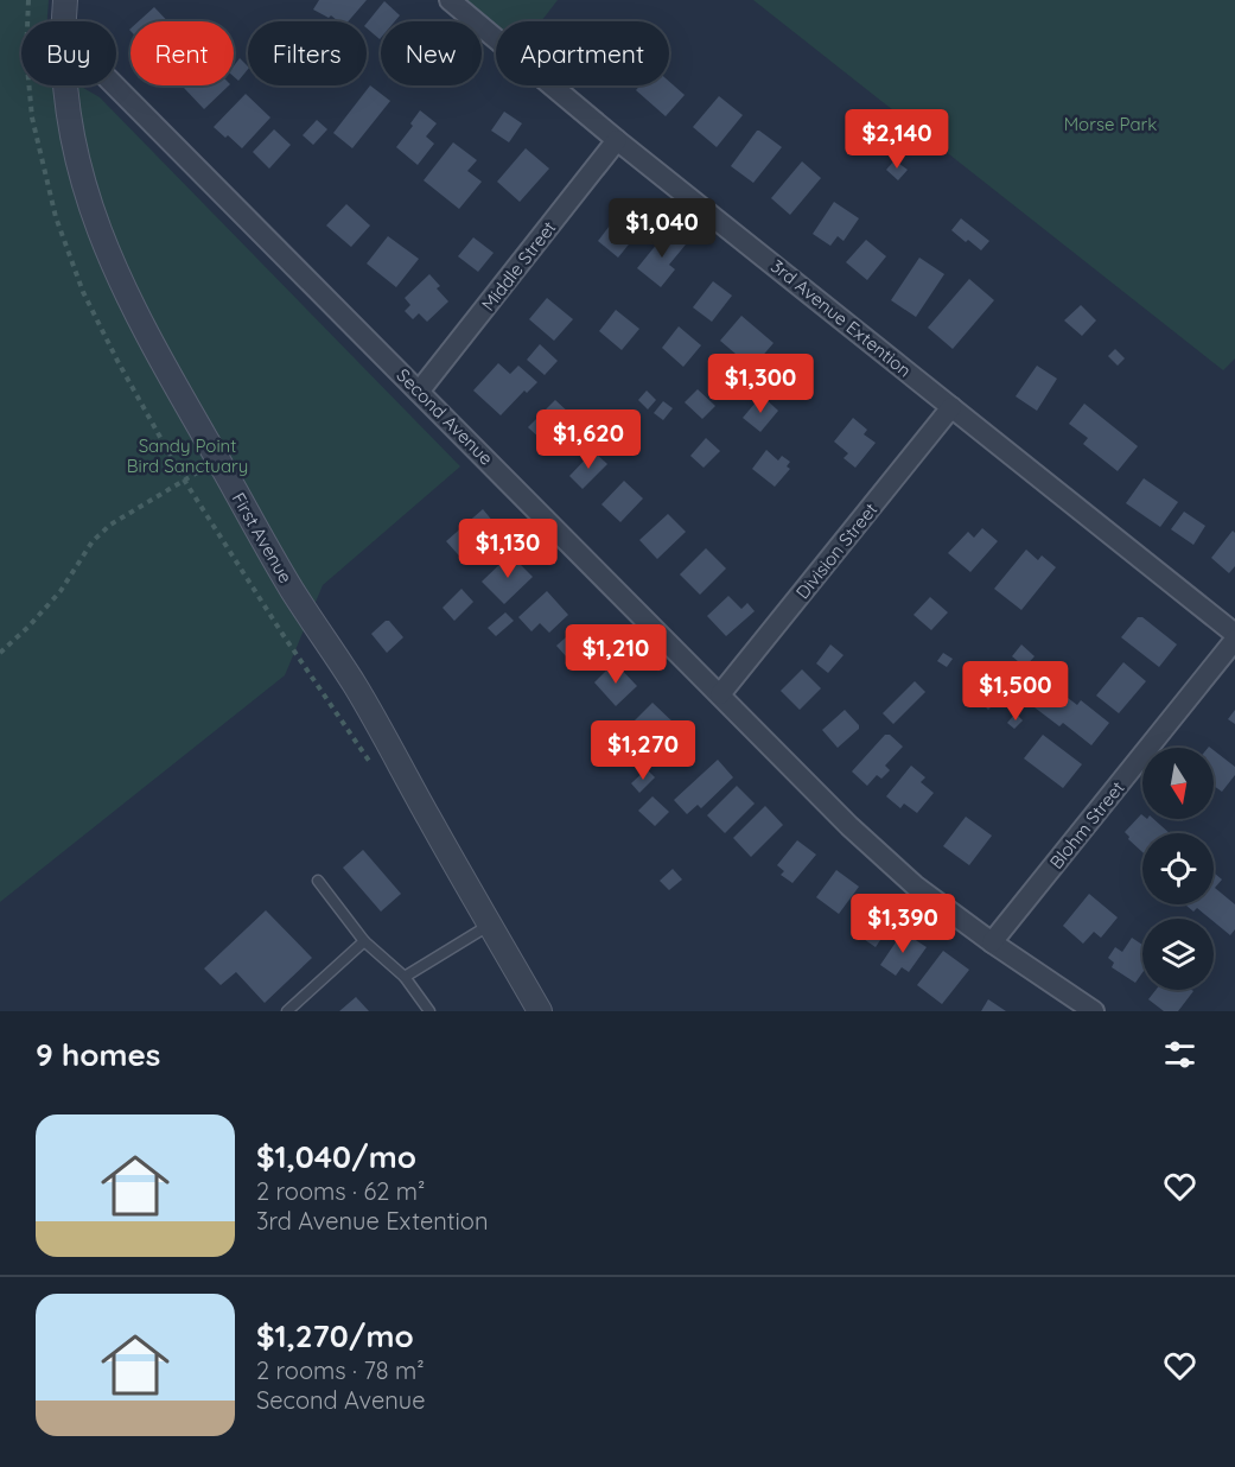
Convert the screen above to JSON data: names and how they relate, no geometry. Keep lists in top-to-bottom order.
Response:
{
  "streets": {
    "street": [
      "Middle Street",
      "3rd Avenue Extention",
      "Second Avenue",
      "First Avenue",
      "Division Street",
      "Blohm Street"
    ]
  },
  "crossings": [
    ["Middle Street", "3rd Avenue Extention"],
    ["Middle Street", "Second Avenue"],
    ["3rd Avenue Extention", "Division Street"],
    ["Second Avenue", "Division Street"],
    ["Second Avenue", "Blohm Street"]
  ],
  "parks": ["Morse Park", "Sandy Point Bird Sanctuary"],
  "north": "bottom",
  "page": {
    "chip": [
      "Buy",
      "Rent",
      "Filters",
      "New",
      "Apartment"
    ],
    "price": [
      "$2,140",
      "$1,040",
      "$1,300",
      "$1,620",
      "$1,130",
      "$1,210",
      "$1,500",
      "$1,270",
      "$1,390"
    ],
    "heading": "9 homes",
    "list": [
      {
        "name": "$1,040/mo",
        "note": "2 rooms · 62 m² · 3rd Avenue Extention"
      },
      {
        "name": "$1,270/mo",
        "note": "2 rooms · 78 m² · Second Avenue"
      }
    ]
  }
}
